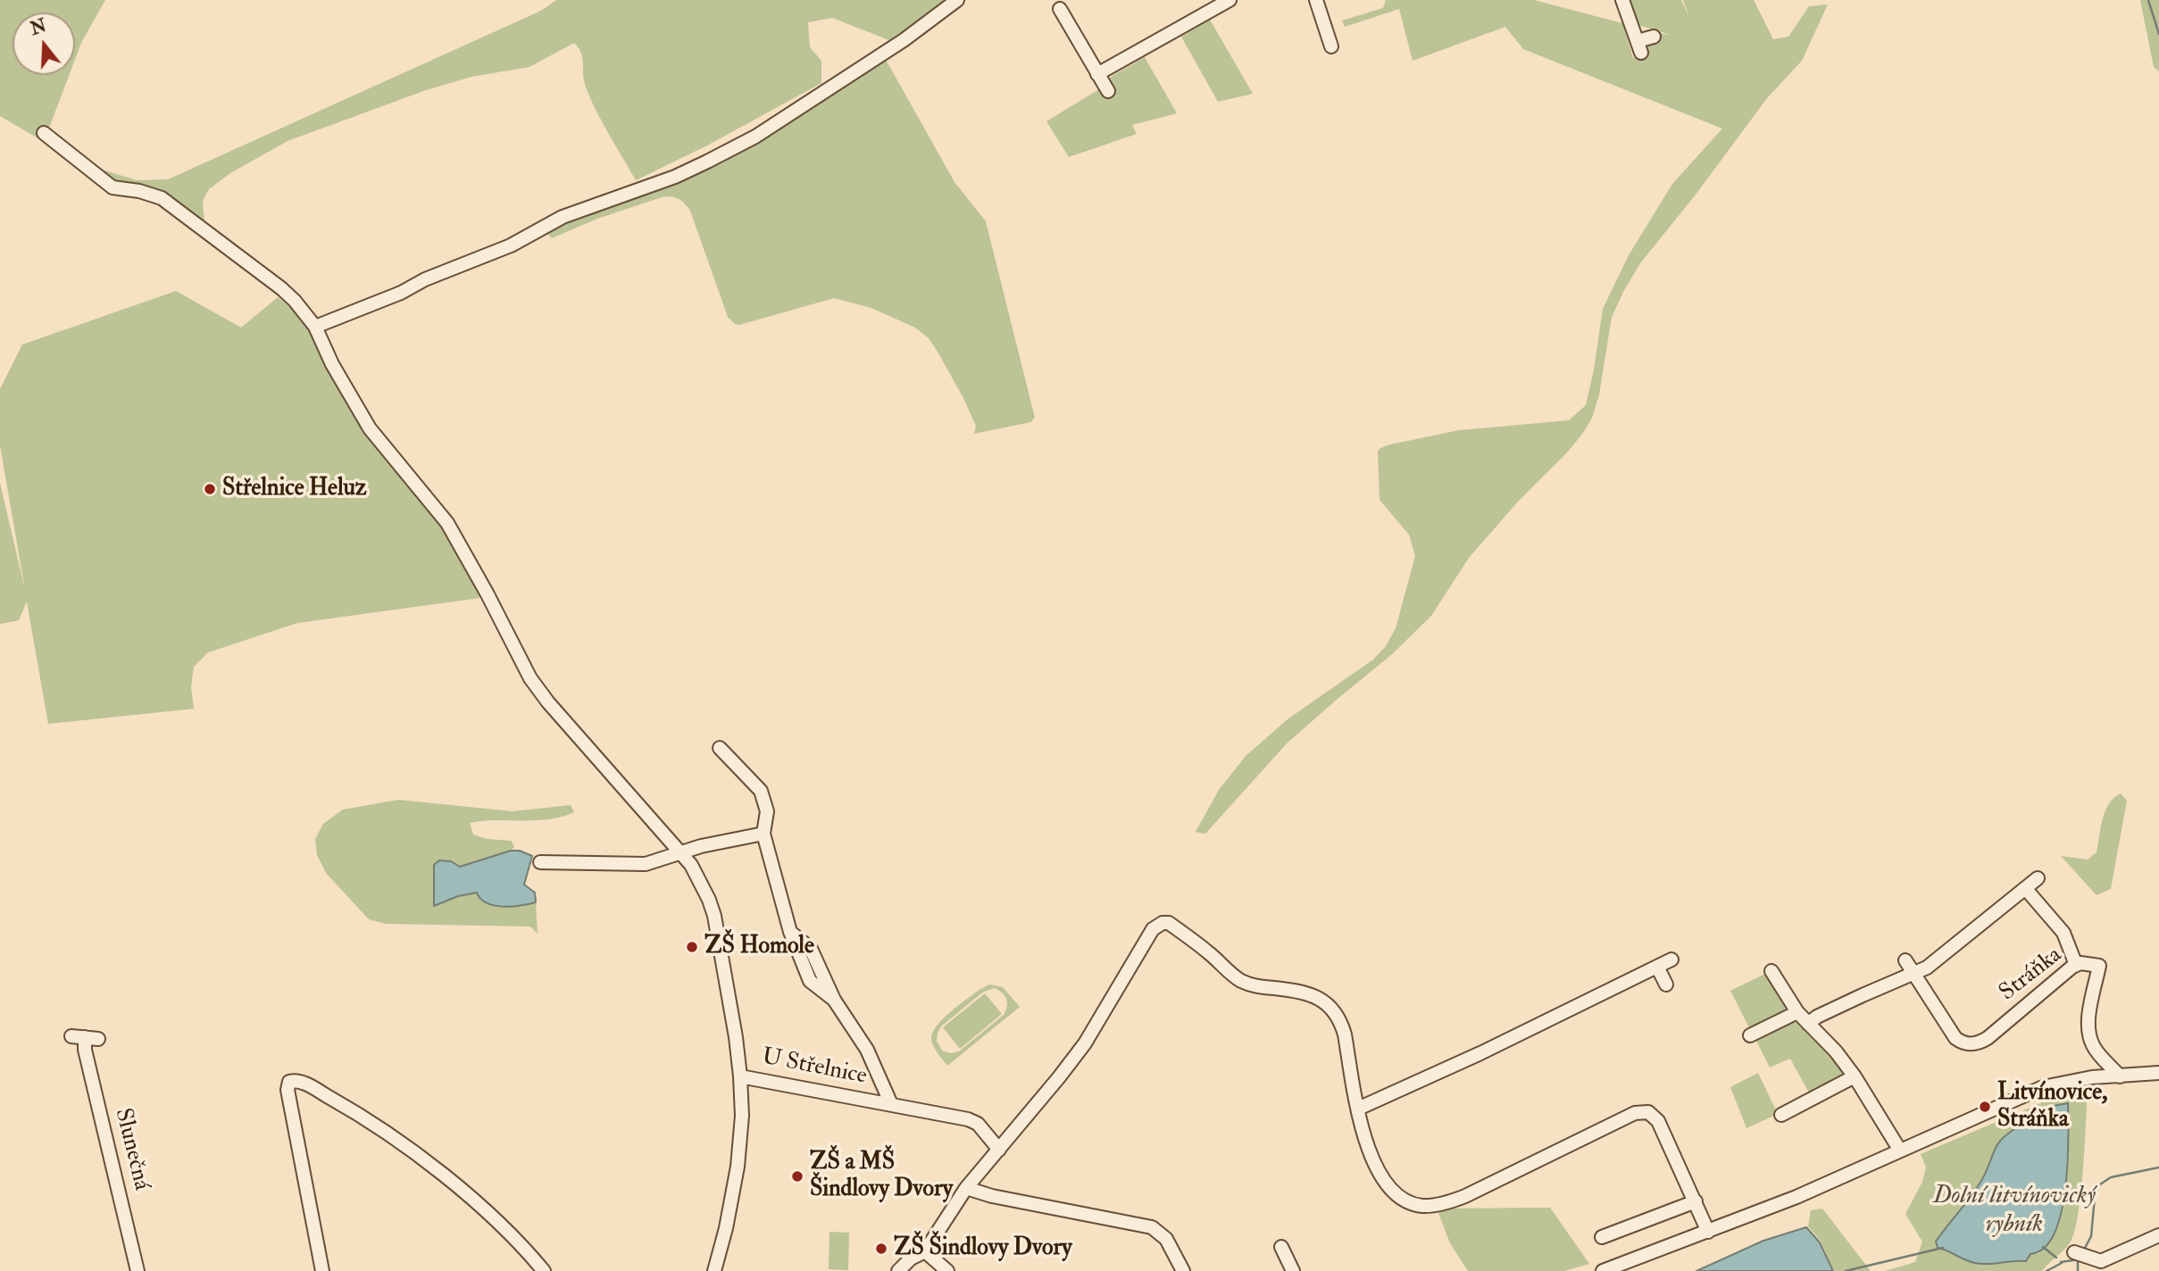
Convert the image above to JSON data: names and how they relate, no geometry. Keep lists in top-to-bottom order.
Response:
{
  "streets": {
    "street": ["Stráňka", "U Střelnice", "Slunečná"]
  },
  "water": ["Dolní litvínovický rybník"],
  "places": [
    "Střelnice Heluz",
    "ZŠ Homole",
    "Litvínovice, Stráňka",
    "ZŠ a MŠ Šindlovy Dvory",
    "ZŠ Šindlovy Dvory"
  ],
  "north": "top"
}
